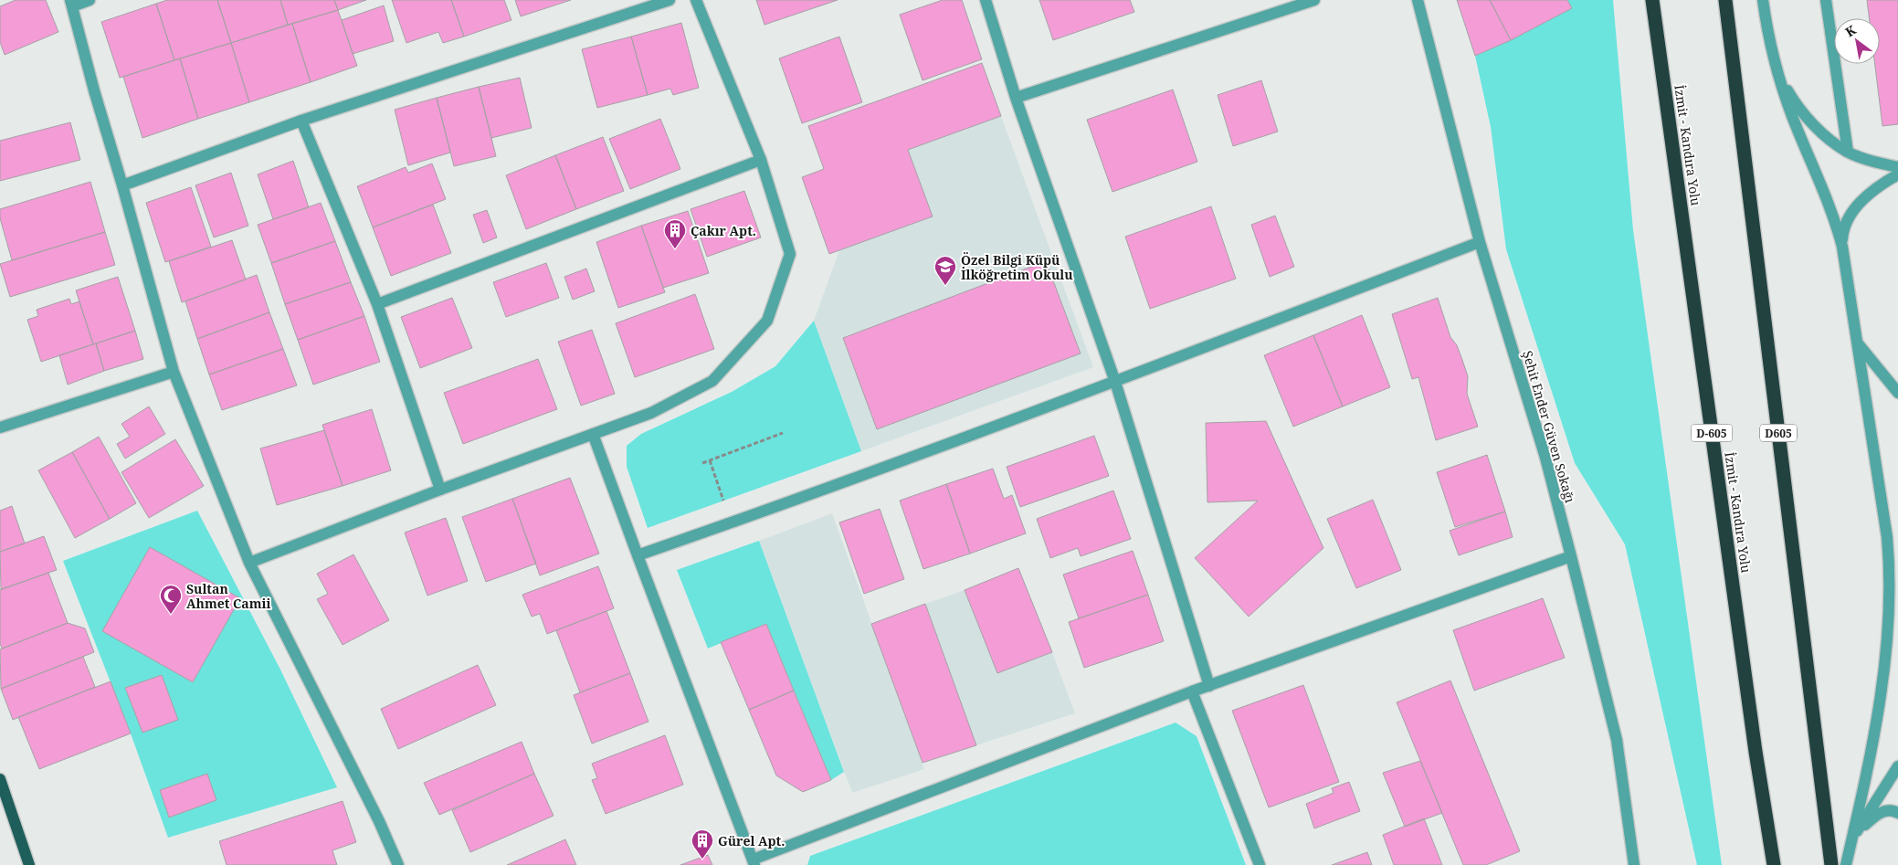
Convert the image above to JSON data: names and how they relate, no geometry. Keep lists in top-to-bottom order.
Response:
{
  "streets": {
    "highway": ["İzmit - Kandıra Yolu", "D-605", "D605"],
    "street": ["Şehit Ender Güven Sokağı"]
  },
  "places": {
    "building": ["Çakır Apt.", "Gürel Apt."],
    "school or university": ["Özel Bilgi Küpü İlköğretim Okulu"],
    "mosque": ["Sultan Ahmet Camii"]
  },
  "north": "top left"
}
